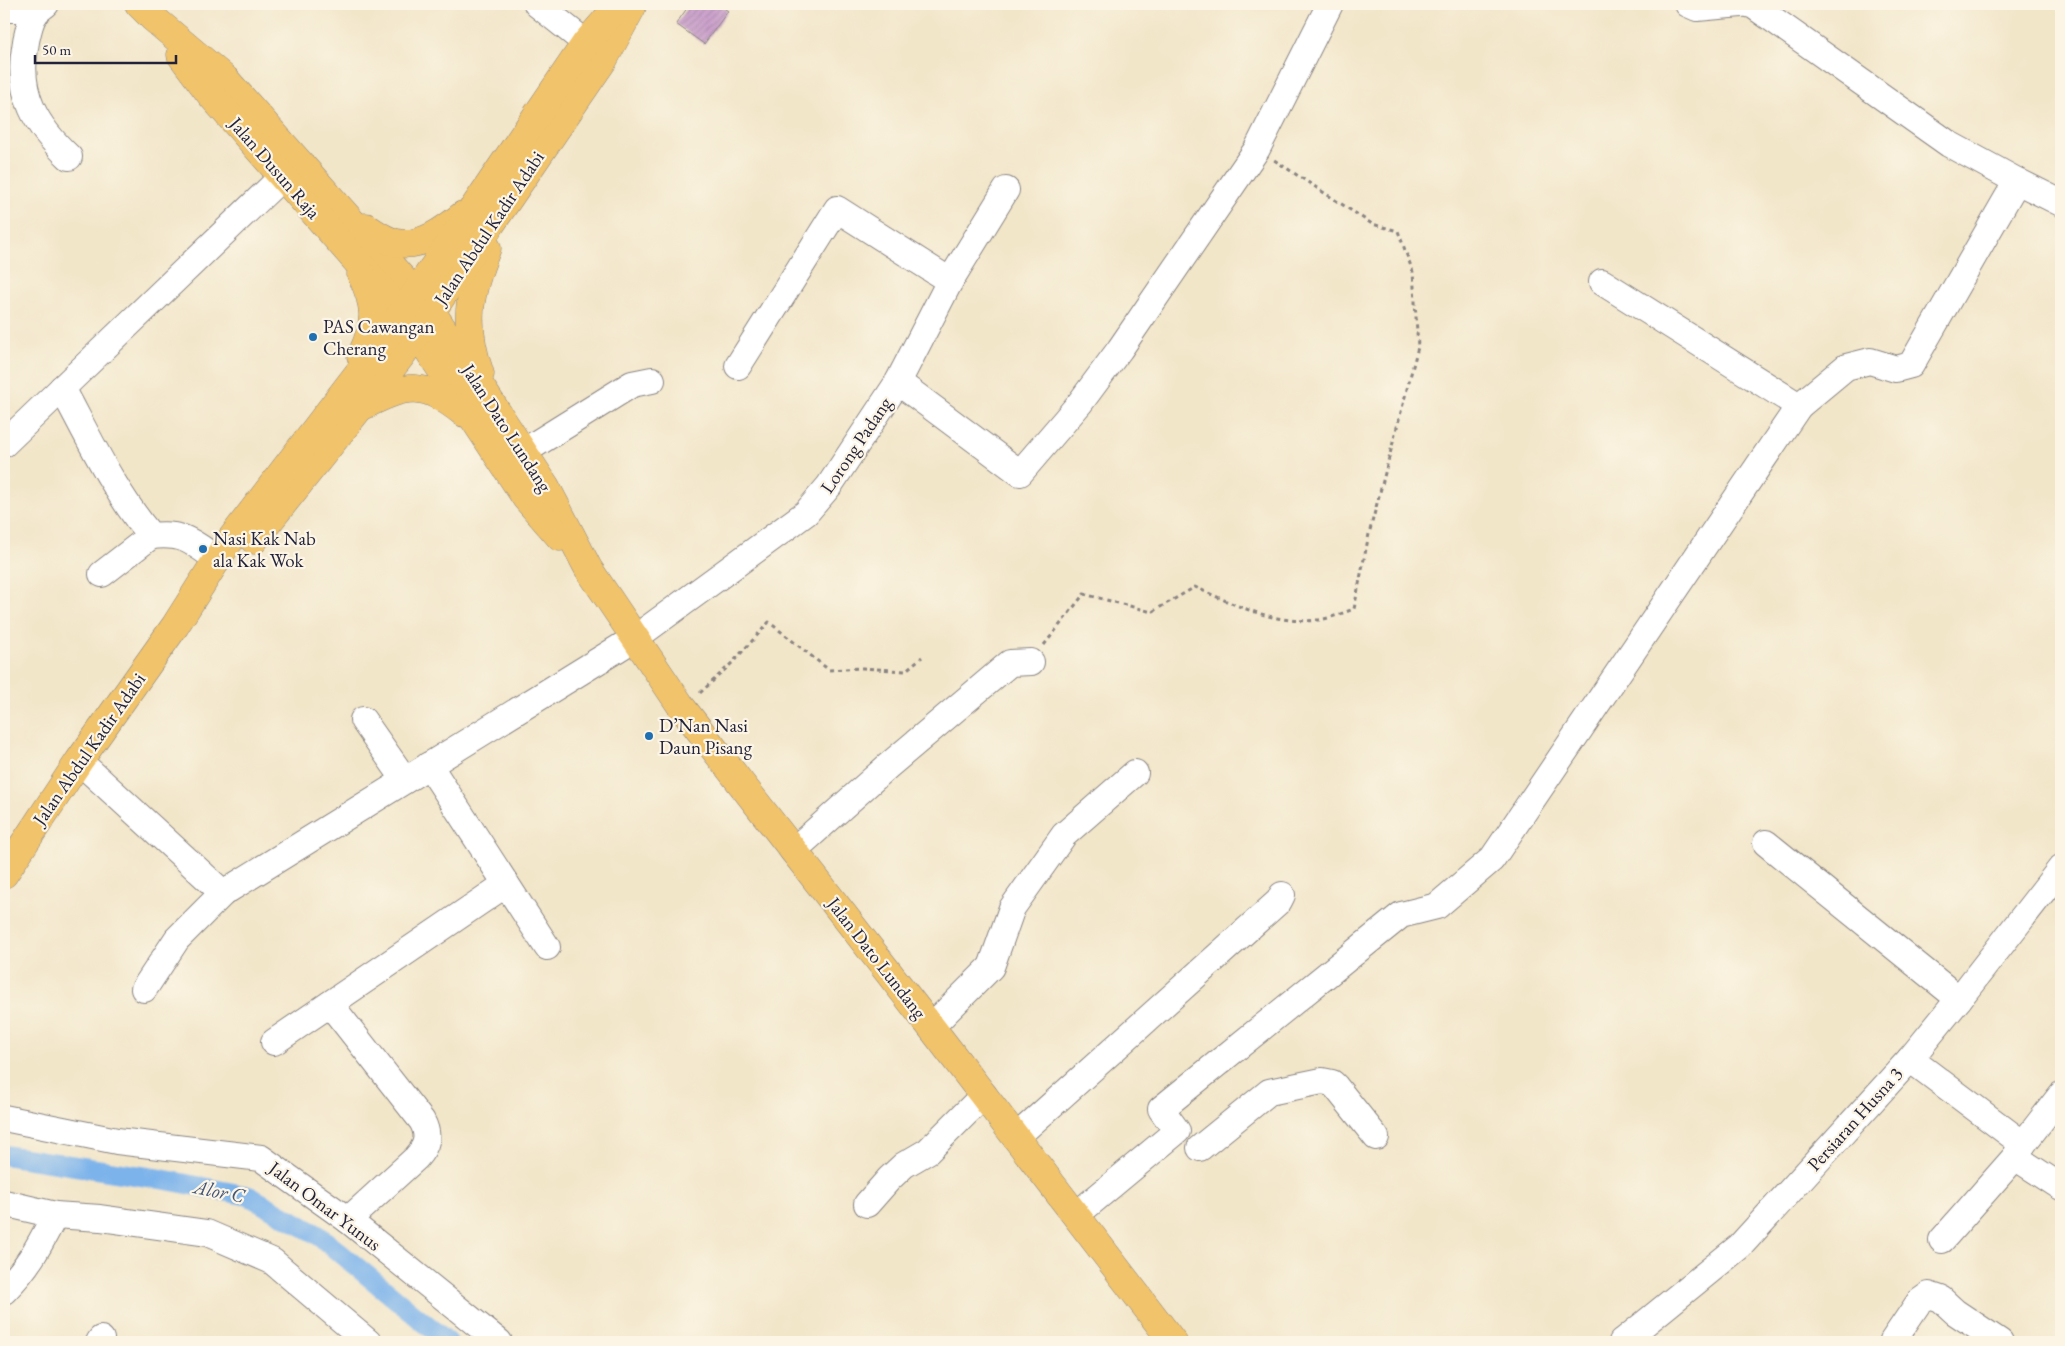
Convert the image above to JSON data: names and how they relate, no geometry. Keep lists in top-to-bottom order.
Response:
{
  "streets": {
    "main road": ["Jalan Dusun Raja", "Jalan Abdul Kadir Adabi", "Jalan Dato Lundang"],
    "street": ["Lorong Padang", "Persiaran Husna 3", "Jalan Omar Yunus"]
  },
  "crossings": [
    ["Jalan Dusun Raja", "Jalan Abdul Kadir Adabi"],
    ["Jalan Dusun Raja", "Jalan Dato Lundang"],
    ["Jalan Abdul Kadir Adabi", "Jalan Dato Lundang"],
    ["Jalan Dato Lundang", "Lorong Padang"]
  ],
  "water": ["Alor C"],
  "places": ["PAS Cawangan Cherang", "Nasi Kak Nab ala Kak Wok", "D’Nan Nasi Daun Pisang"],
  "scale_bar": "50 m"
}
